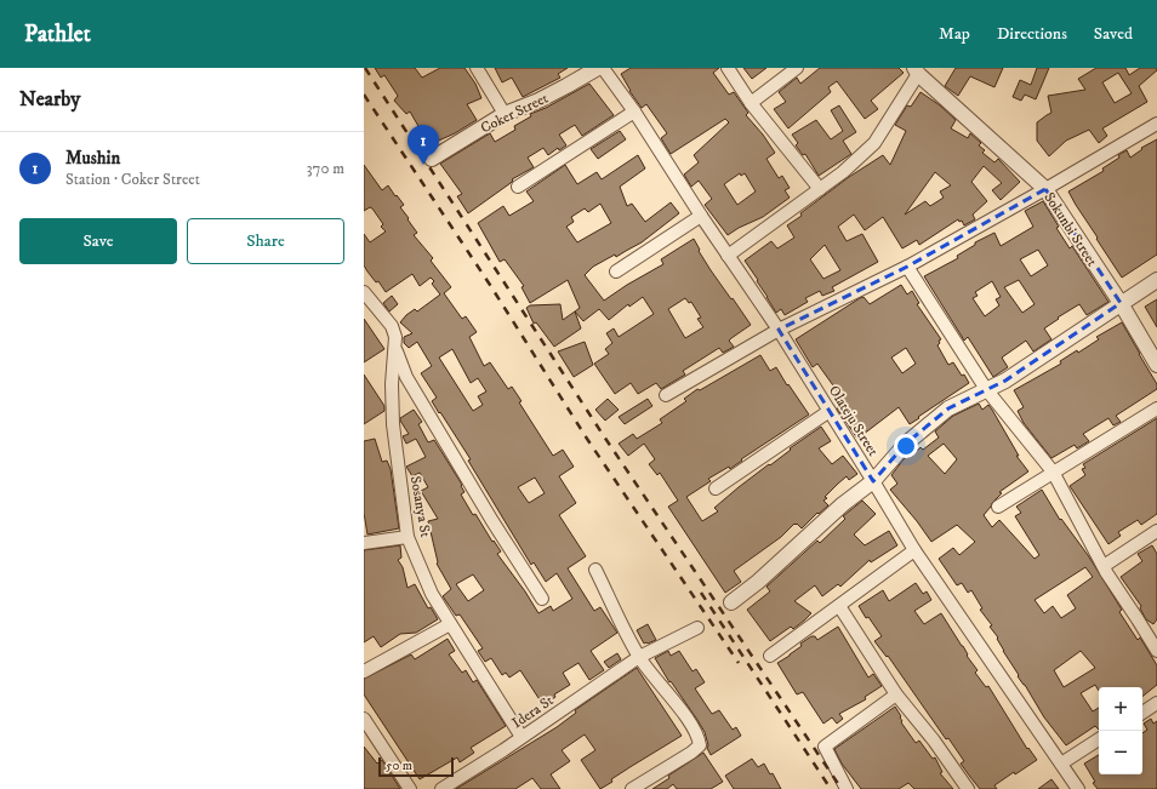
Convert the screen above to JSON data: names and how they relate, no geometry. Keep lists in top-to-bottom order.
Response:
{
  "streets": {
    "street": [
      "Coker Street",
      "Sokunbi Street",
      "Olateju Street",
      "Sosanya St",
      "Idera St"
    ]
  },
  "crossings": [
    ["Sosanya St", "Idera St"]
  ],
  "scale_bar": "50 m",
  "page": {
    "header": "Pathlet",
    "nav": ["Map", "Directions", "Saved"],
    "heading": "Nearby",
    "pins": "1",
    "list": [
      {
        "mark": "1",
        "name": "Mushin",
        "note": "Station · Coker Street",
        "value": "370 m"
      }
    ],
    "buttons": ["Save", "Share"],
    "map_buttons": ["+", "−"],
    "scale": "50 m"
  }
}
